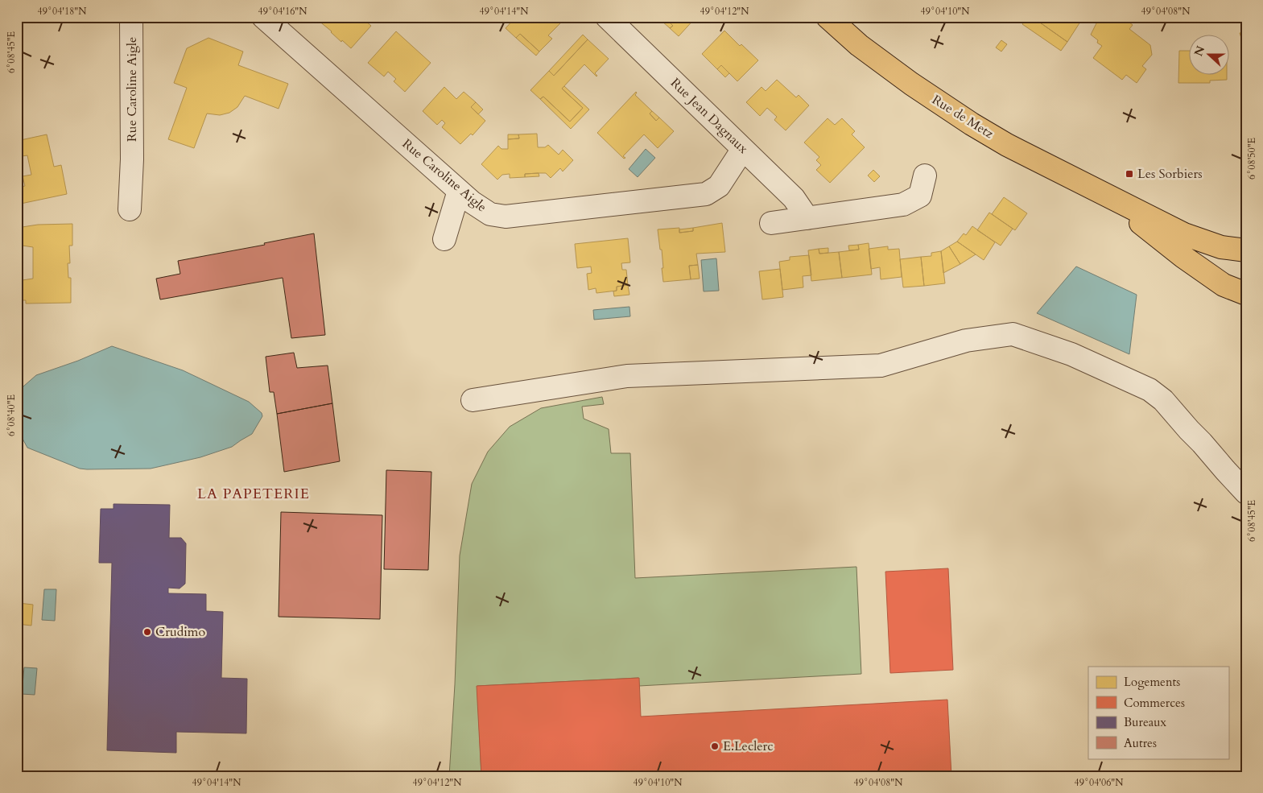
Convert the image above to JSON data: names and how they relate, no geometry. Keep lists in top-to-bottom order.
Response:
{
  "streets": {
    "main road": ["Rue de Metz"],
    "street": ["Rue Caroline Aigle", "Rue Jean Dagnaux"]
  },
  "crossings": [
    ["Rue Caroline Aigle", "Rue Jean Dagnaux"]
  ],
  "districts": ["LA PAPETERIE"],
  "places": {
    "transit": ["Les Sorbiers"],
    "other": ["Crudimo", "E.Leclerc"]
  },
  "legend": [
    "Logements",
    "Commerces",
    "Bureaux",
    "Autres"
  ],
  "north": "left",
  "coordinates": [
    "49°04'18\"N",
    "49°04'16\"N",
    "49°04'14\"N",
    "49°04'12\"N",
    "49°04'10\"N",
    "49°04'08\"N",
    "6°08'45\"E",
    "6°08'50\"E",
    "6°08'40\"E",
    "49°04'06\"N"
  ]
}
